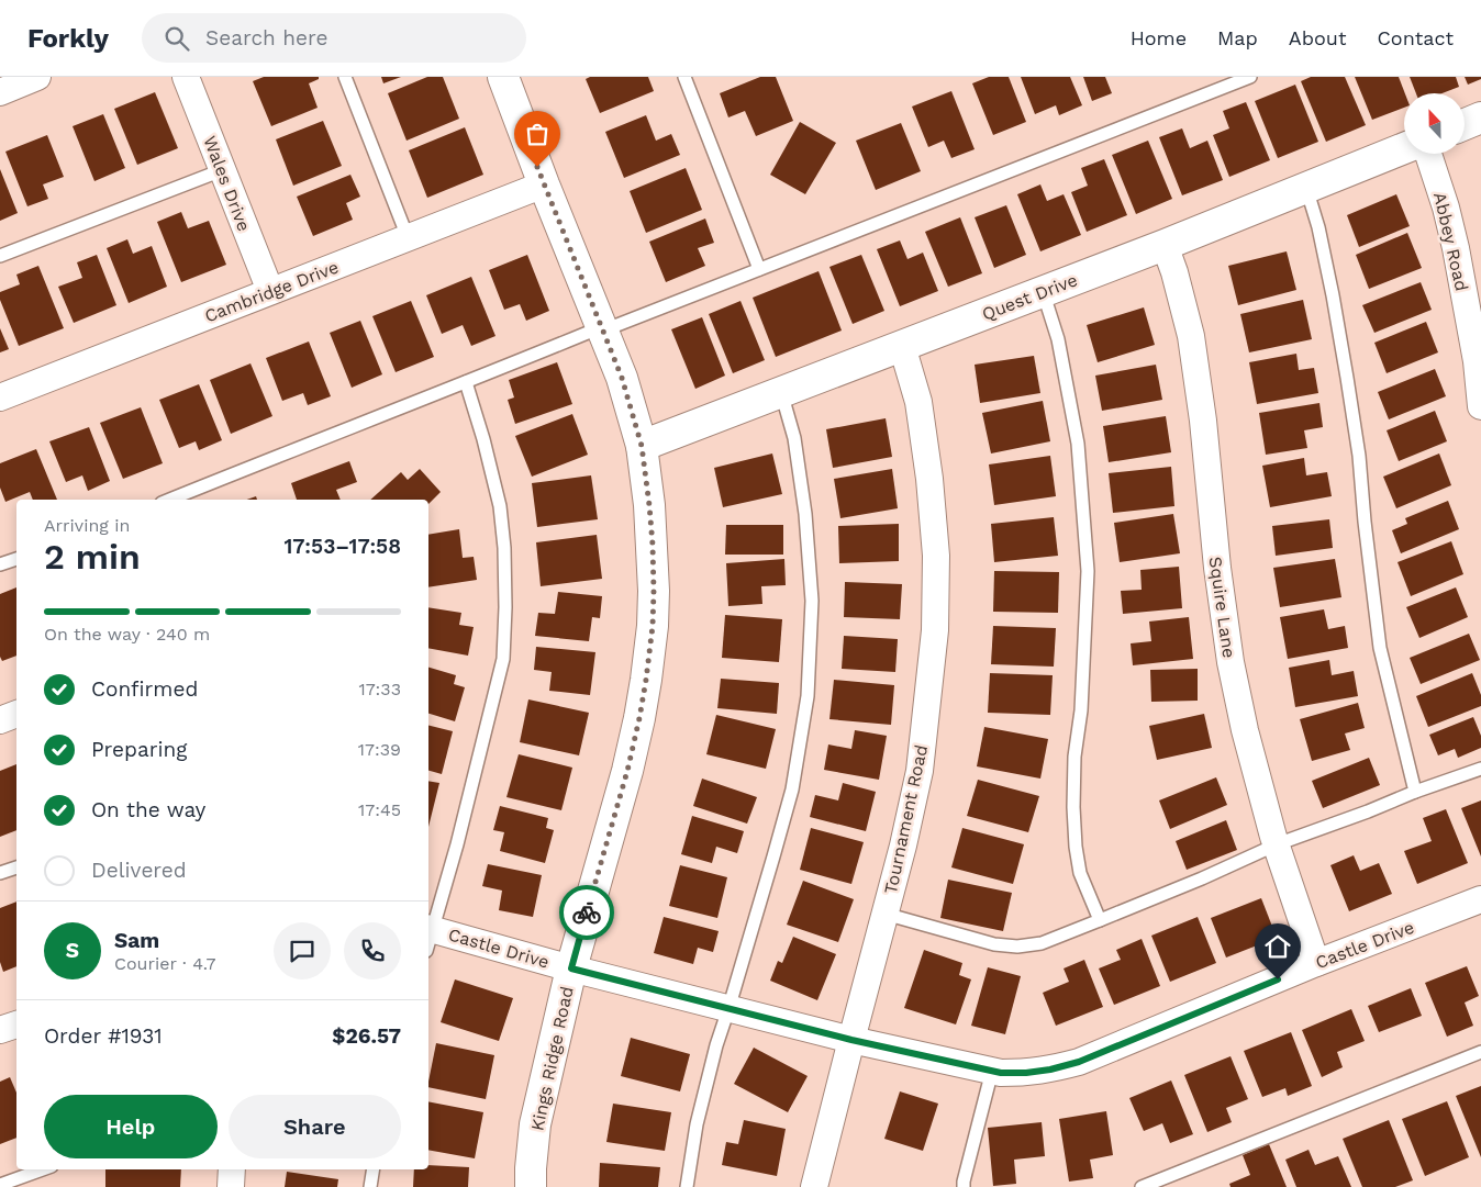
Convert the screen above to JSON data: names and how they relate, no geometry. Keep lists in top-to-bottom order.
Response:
{
  "streets": {
    "street": [
      "Wales Drive",
      "Abbey Road",
      "Cambridge Drive",
      "Quest Drive",
      "Squire Lane",
      "Tournament Road",
      "Castle Drive",
      "Kings Ridge Road"
    ]
  },
  "crossings": [
    ["Wales Drive", "Cambridge Drive"],
    ["Cambridge Drive", "Kings Ridge Road"],
    ["Quest Drive", "Squire Lane"],
    ["Quest Drive", "Tournament Road"],
    ["Quest Drive", "Kings Ridge Road"],
    ["Squire Lane", "Castle Drive"],
    ["Tournament Road", "Castle Drive"],
    ["Castle Drive", "Kings Ridge Road"]
  ],
  "north": "top",
  "page": {
    "header": "Forkly",
    "search": "Search here",
    "nav": [
      "Home",
      "Map",
      "About",
      "Contact"
    ],
    "heading": ["2 min", "Arriving in", "17:53–17:58"],
    "panel": [
      "Sam",
      "Courier · 4.7",
      "Order #1931",
      "$26.57"
    ],
    "bar": "On the way · 240 m",
    "list": [
      ["Confirmed", "17:33"],
      ["Preparing", "17:39"],
      ["On the way", "17:45"],
      "Delivered"
    ],
    "round": "S",
    "buttons": ["Help", "Share"]
  }
}
